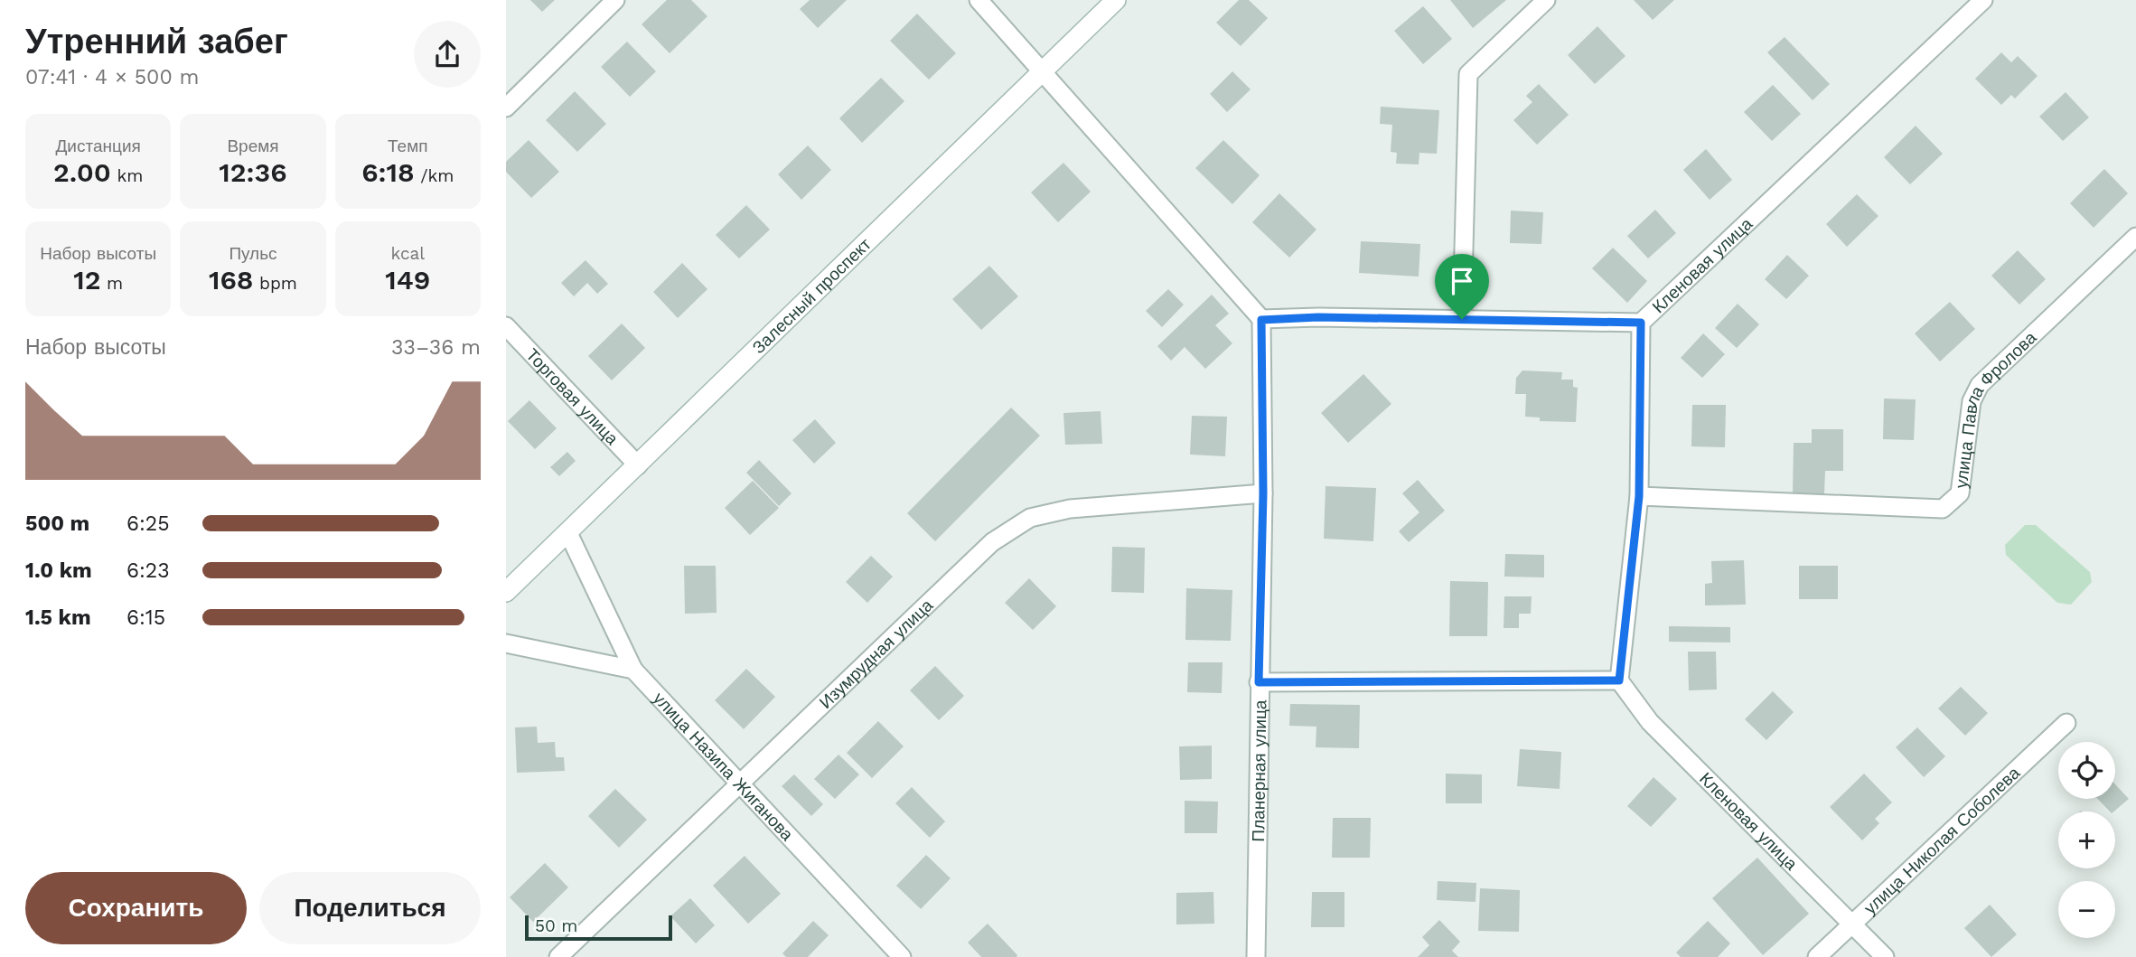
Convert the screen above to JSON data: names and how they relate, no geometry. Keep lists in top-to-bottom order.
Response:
{
  "streets": {
    "main road": ["Залесный проспект"],
    "street": [
      "Кленовая улица",
      "Торговая улица",
      "улица Павла Фролова",
      "Изумрудная улица",
      "улица Назипа Жиганова",
      "Планерная улица",
      "улица Николая Соболева"
    ]
  },
  "crossings": [
    ["Кленовая улица", "Планерная улица"],
    ["Кленовая улица", "улица Николая Соболева"],
    ["Залесный проспект", "Торговая улица"],
    ["Залесный проспект", "улица Назипа Жиганова"],
    ["Изумрудная улица", "улица Назипа Жиганова"],
    ["Изумрудная улица", "Планерная улица"]
  ],
  "scale_bar": "50 m",
  "page": {
    "heading": ["Утренний забег", "07:41 · 4 × 500 m"],
    "stats": [
      ["Дистанция", "2.00 km"],
      ["Время", "12:36"],
      ["Темп", "6:18 /km"],
      ["Набор высоты", "12 m"],
      ["Пульс", "168 bpm"],
      ["kcal", "149"]
    ],
    "chart": ["Набор высоты", "33–36 m"],
    "list": [
      {
        "name": "500 m",
        "note": "6:25"
      },
      {
        "name": "1.0 km",
        "note": "6:23"
      },
      {
        "name": "1.5 km",
        "note": "6:15"
      }
    ],
    "map_buttons": ["+", "−"],
    "buttons": ["Сохранить", "Поделиться"],
    "scale": "50 m"
  }
}
